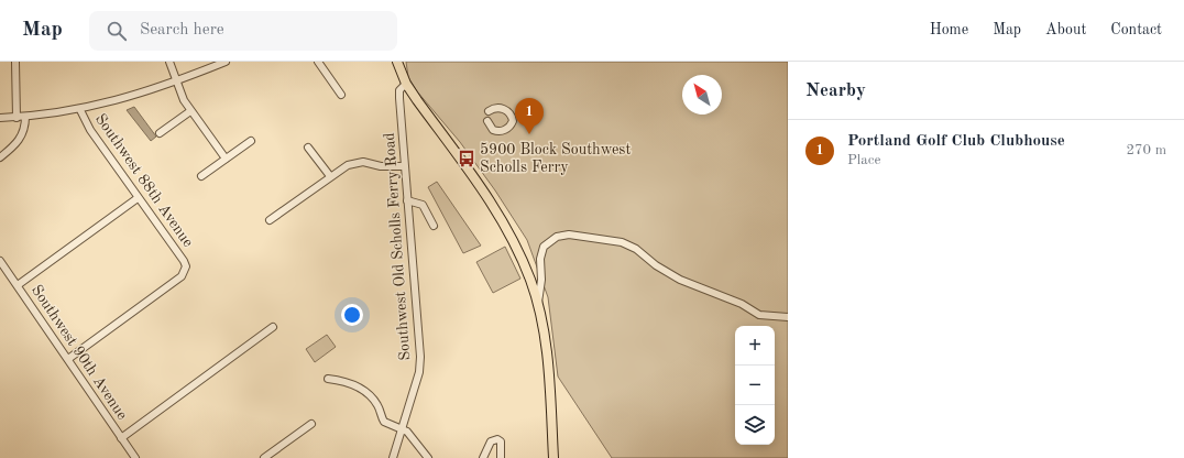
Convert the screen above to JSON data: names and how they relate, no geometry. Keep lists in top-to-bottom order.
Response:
{
  "streets": {
    "street": ["Southwest 88th Avenue", "Southwest Old Scholls Ferry Road", "Southwest 90th Avenue"]
  },
  "crossings": [
    ["Southwest 88th Avenue", "Southwest 90th Avenue"]
  ],
  "places": {
    "bus stop": ["5900 Block Southwest Scholls Ferry"]
  },
  "north": "top left",
  "page": {
    "header": "Map",
    "search": "Search here",
    "nav": [
      "Home",
      "Map",
      "About",
      "Contact"
    ],
    "heading": "Nearby",
    "pins": "1",
    "list": [
      {
        "mark": "1",
        "name": "Portland Golf Club Clubhouse",
        "note": "Place",
        "value": "270 m"
      }
    ],
    "map_buttons": ["+", "−"]
  }
}
